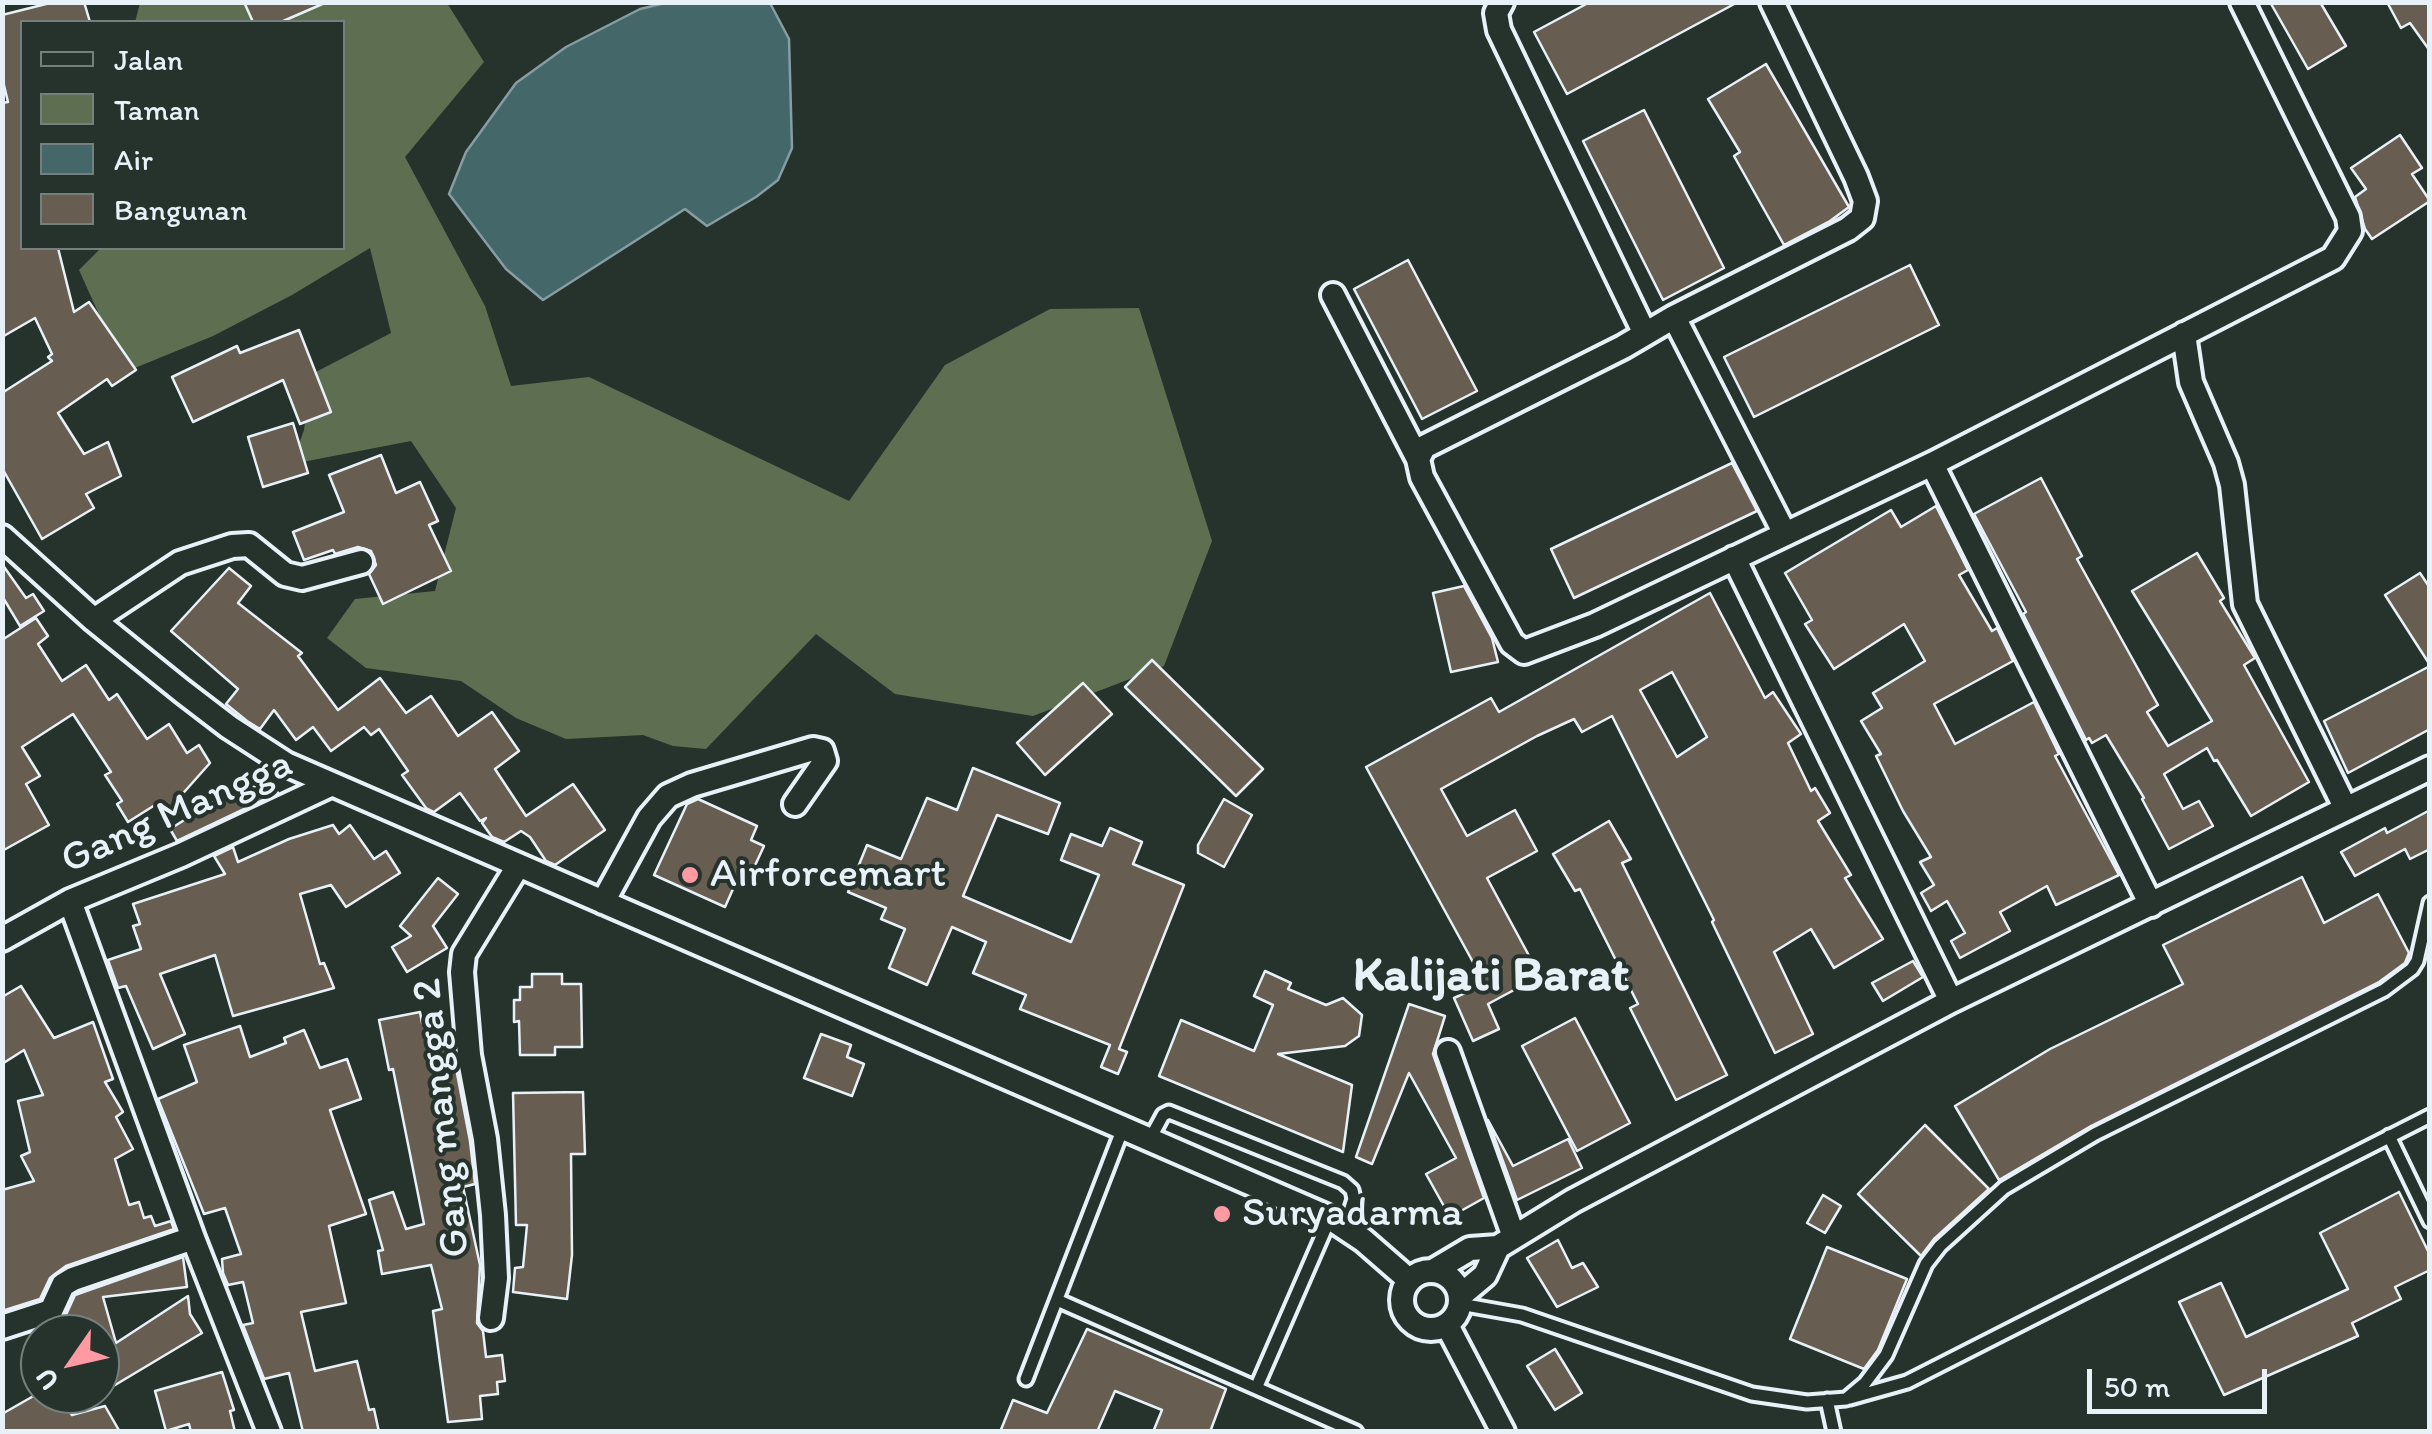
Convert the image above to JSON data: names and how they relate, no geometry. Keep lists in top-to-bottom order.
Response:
{
  "streets": {
    "street": ["Gang Mangga", "Gang mangga 2"]
  },
  "districts": ["Kalijati Barat"],
  "places": ["Airforcemart", "Suryadarma"],
  "legend": [
    "Jalan",
    "Taman",
    "Air",
    "Bangunan"
  ],
  "scale_bar": "50 m",
  "north": "bottom left"
}
